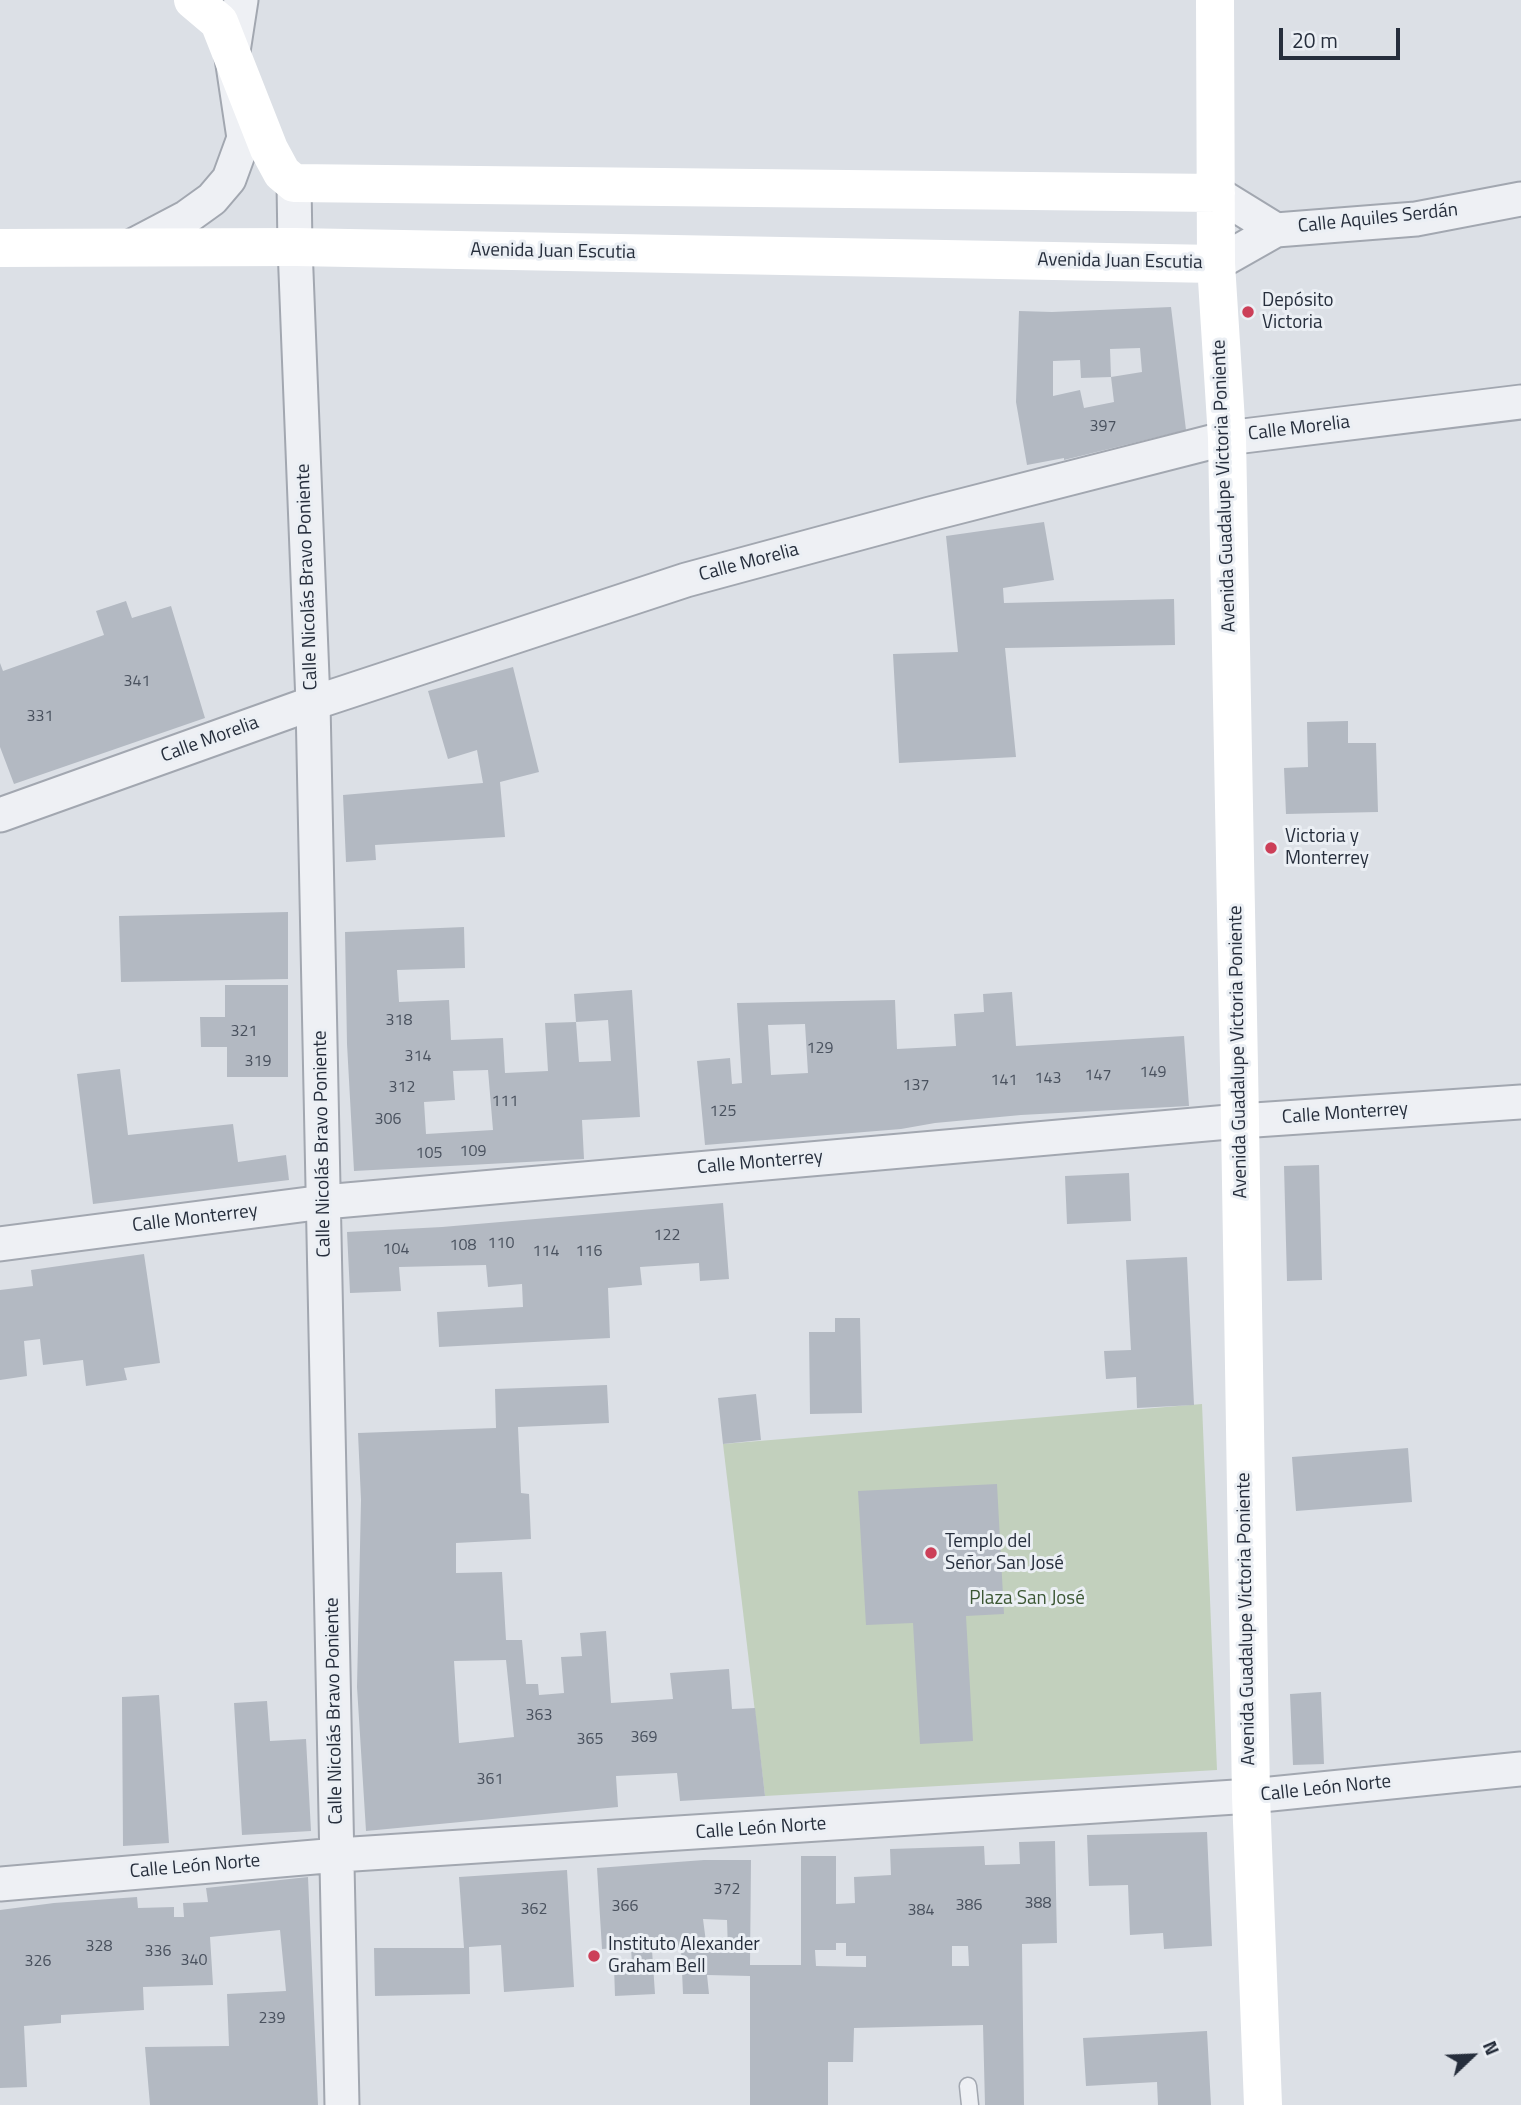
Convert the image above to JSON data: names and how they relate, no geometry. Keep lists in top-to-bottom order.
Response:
{
  "streets": {
    "main road": ["Avenida Juan Escutia", "Avenida Guadalupe Victoria Poniente"],
    "street": [
      "Calle Aquiles Serdán",
      "Calle Morelia",
      "Calle Nicolás Bravo Poniente",
      "Calle Monterrey",
      "Calle León Norte"
    ]
  },
  "crossings": [
    ["Calle Aquiles Serdán", "Avenida Juan Escutia"],
    ["Avenida Juan Escutia", "Avenida Guadalupe Victoria Poniente"],
    ["Avenida Juan Escutia", "Calle Nicolás Bravo Poniente"],
    ["Calle Morelia", "Avenida Guadalupe Victoria Poniente"],
    ["Calle Morelia", "Calle Nicolás Bravo Poniente"],
    ["Avenida Guadalupe Victoria Poniente", "Calle Monterrey"],
    ["Avenida Guadalupe Victoria Poniente", "Calle León Norte"],
    ["Calle Nicolás Bravo Poniente", "Calle Monterrey"],
    ["Calle Nicolás Bravo Poniente", "Calle León Norte"]
  ],
  "parks": ["Plaza San José"],
  "places": [
    "Depósito Victoria",
    "Victoria y Monterrey",
    "Templo del Señor San José",
    "Instituto Alexander Graham Bell"
  ],
  "house_numbers": [
    "397",
    "341",
    "331",
    "318",
    "321",
    "129",
    "314",
    "319",
    "149",
    "147",
    "143",
    "141",
    "137",
    "312",
    "111",
    "125",
    "306",
    "109",
    "105",
    "122",
    "110",
    "108",
    "104",
    "114",
    "116",
    "363",
    "369",
    "365",
    "361",
    "372",
    "388",
    "386",
    "366",
    "362",
    "384",
    "328",
    "336",
    "340",
    "326",
    "239"
  ],
  "scale_bar": "20 m",
  "north": "top right"
}
